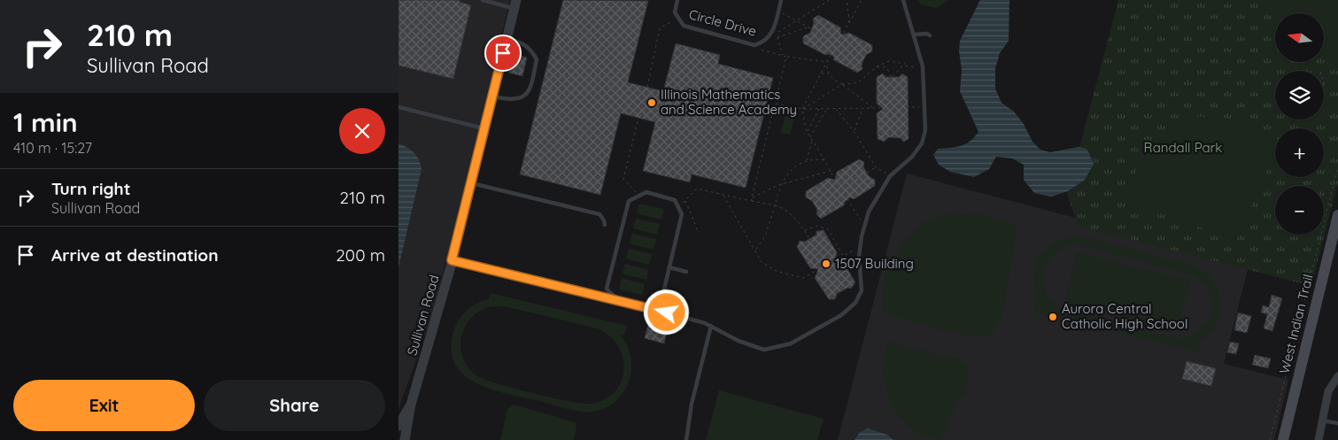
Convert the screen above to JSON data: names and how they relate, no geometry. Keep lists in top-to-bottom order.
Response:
{
  "streets": {
    "main road": ["West Indian Trail"],
    "street": ["Sullivan Road"],
    "lane": ["Circle Drive"]
  },
  "parks": ["Randall Park"],
  "places": ["Illinois Mathematics and Science Academy", "1507 Building", "Aurora Central Catholic High School"],
  "north": "left",
  "page": {
    "turn": ["210 m", "Sullivan Road"],
    "map_buttons": ["+", "−"],
    "heading": ["1 min", "410 m · 15:27"],
    "list": [
      {
        "name": "Turn right",
        "note": "Sullivan Road",
        "value": "210 m"
      },
      {
        "name": "Arrive at destination",
        "value": "200 m"
      }
    ],
    "buttons": ["Exit", "Share"]
  }
}
